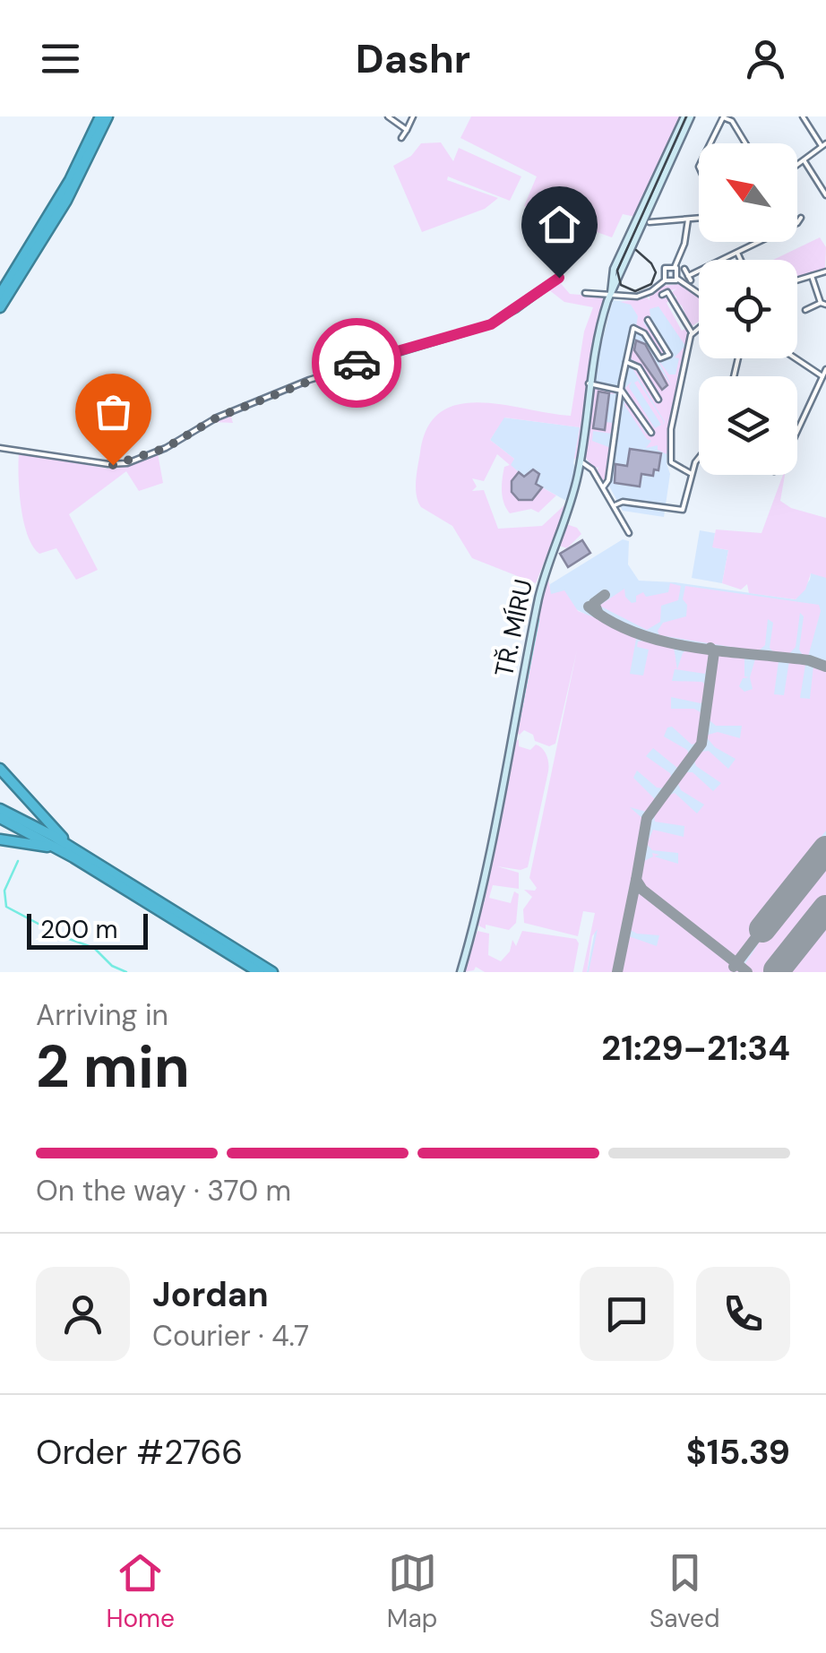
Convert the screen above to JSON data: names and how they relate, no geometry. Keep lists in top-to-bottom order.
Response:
{
  "streets": {
    "main road": ["TŘ. MÍRU"]
  },
  "scale_bar": "200 m",
  "north": "top left",
  "page": {
    "header": "Dashr",
    "scale": "200 m",
    "heading": ["2 min", "Arriving in", "21:29–21:34"],
    "panel": [
      "Jordan",
      "Courier · 4.7",
      "Order #2766",
      "$15.39"
    ],
    "bar": "On the way · 370 m",
    "tabs": ["Home", "Map", "Saved"]
  }
}
